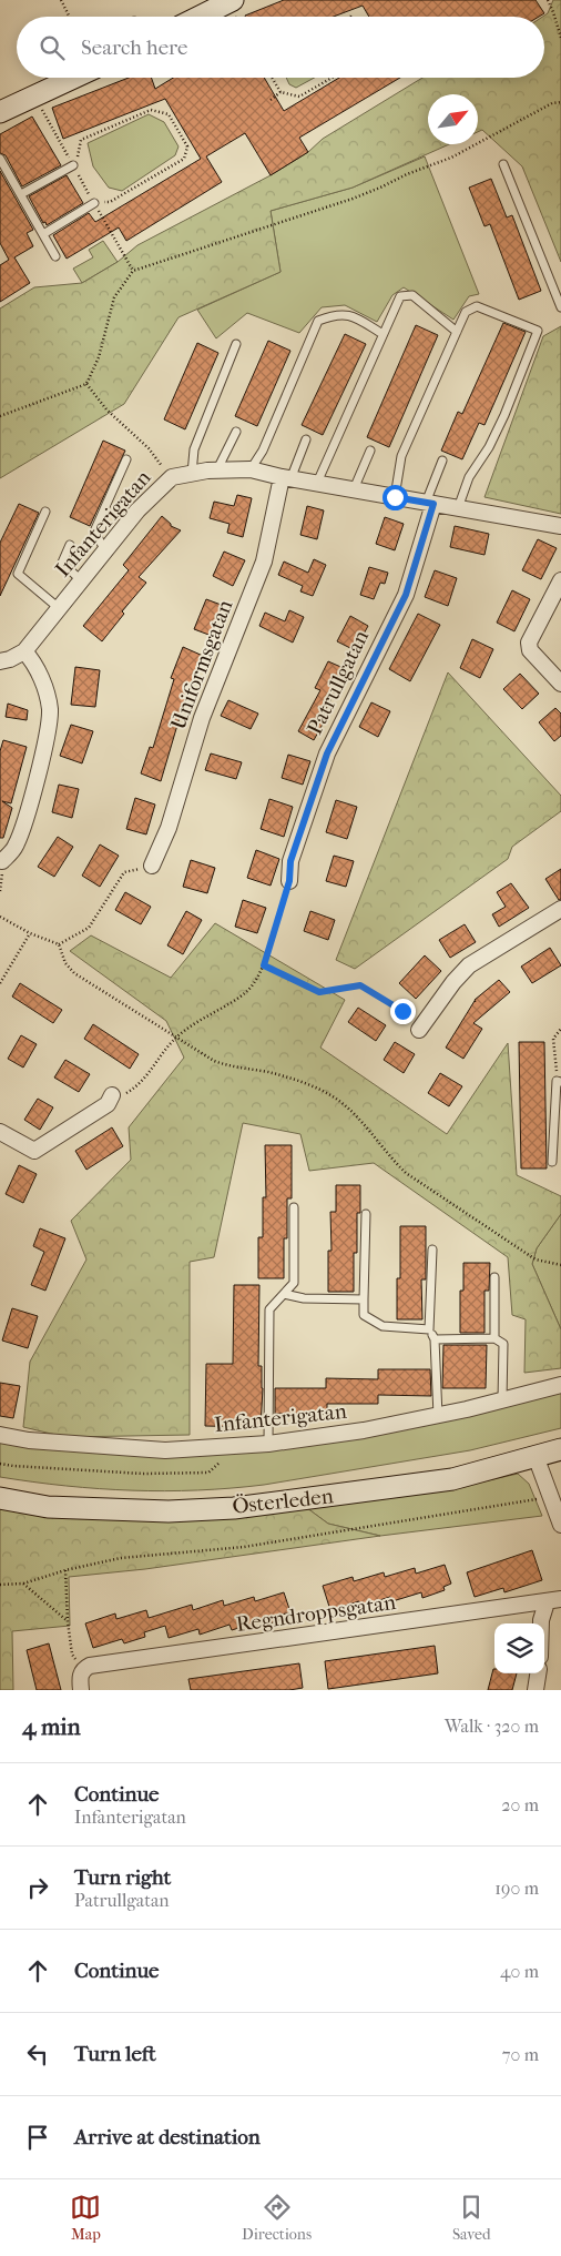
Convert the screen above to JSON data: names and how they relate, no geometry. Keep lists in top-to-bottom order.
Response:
{
  "streets": {
    "main road": ["Österleden"],
    "street": [
      "Infanterigatan",
      "Uniformsgatan",
      "Patrullgatan",
      "Regndroppsgatan"
    ]
  },
  "crossings": [
    ["Infanterigatan", "Uniformsgatan"],
    ["Infanterigatan", "Patrullgatan"]
  ],
  "north": "top right",
  "page": {
    "search": "Search here",
    "heading": ["4 min", "Walk · 320 m"],
    "list": [
      ["Continue", "Infanterigatan", "20 m"],
      ["Turn right", "Patrullgatan", "190 m"],
      ["Continue", "40 m"],
      ["Turn left", "70 m"],
      "Arrive at destination"
    ],
    "nav": ["Map", "Directions", "Saved"]
  }
}
